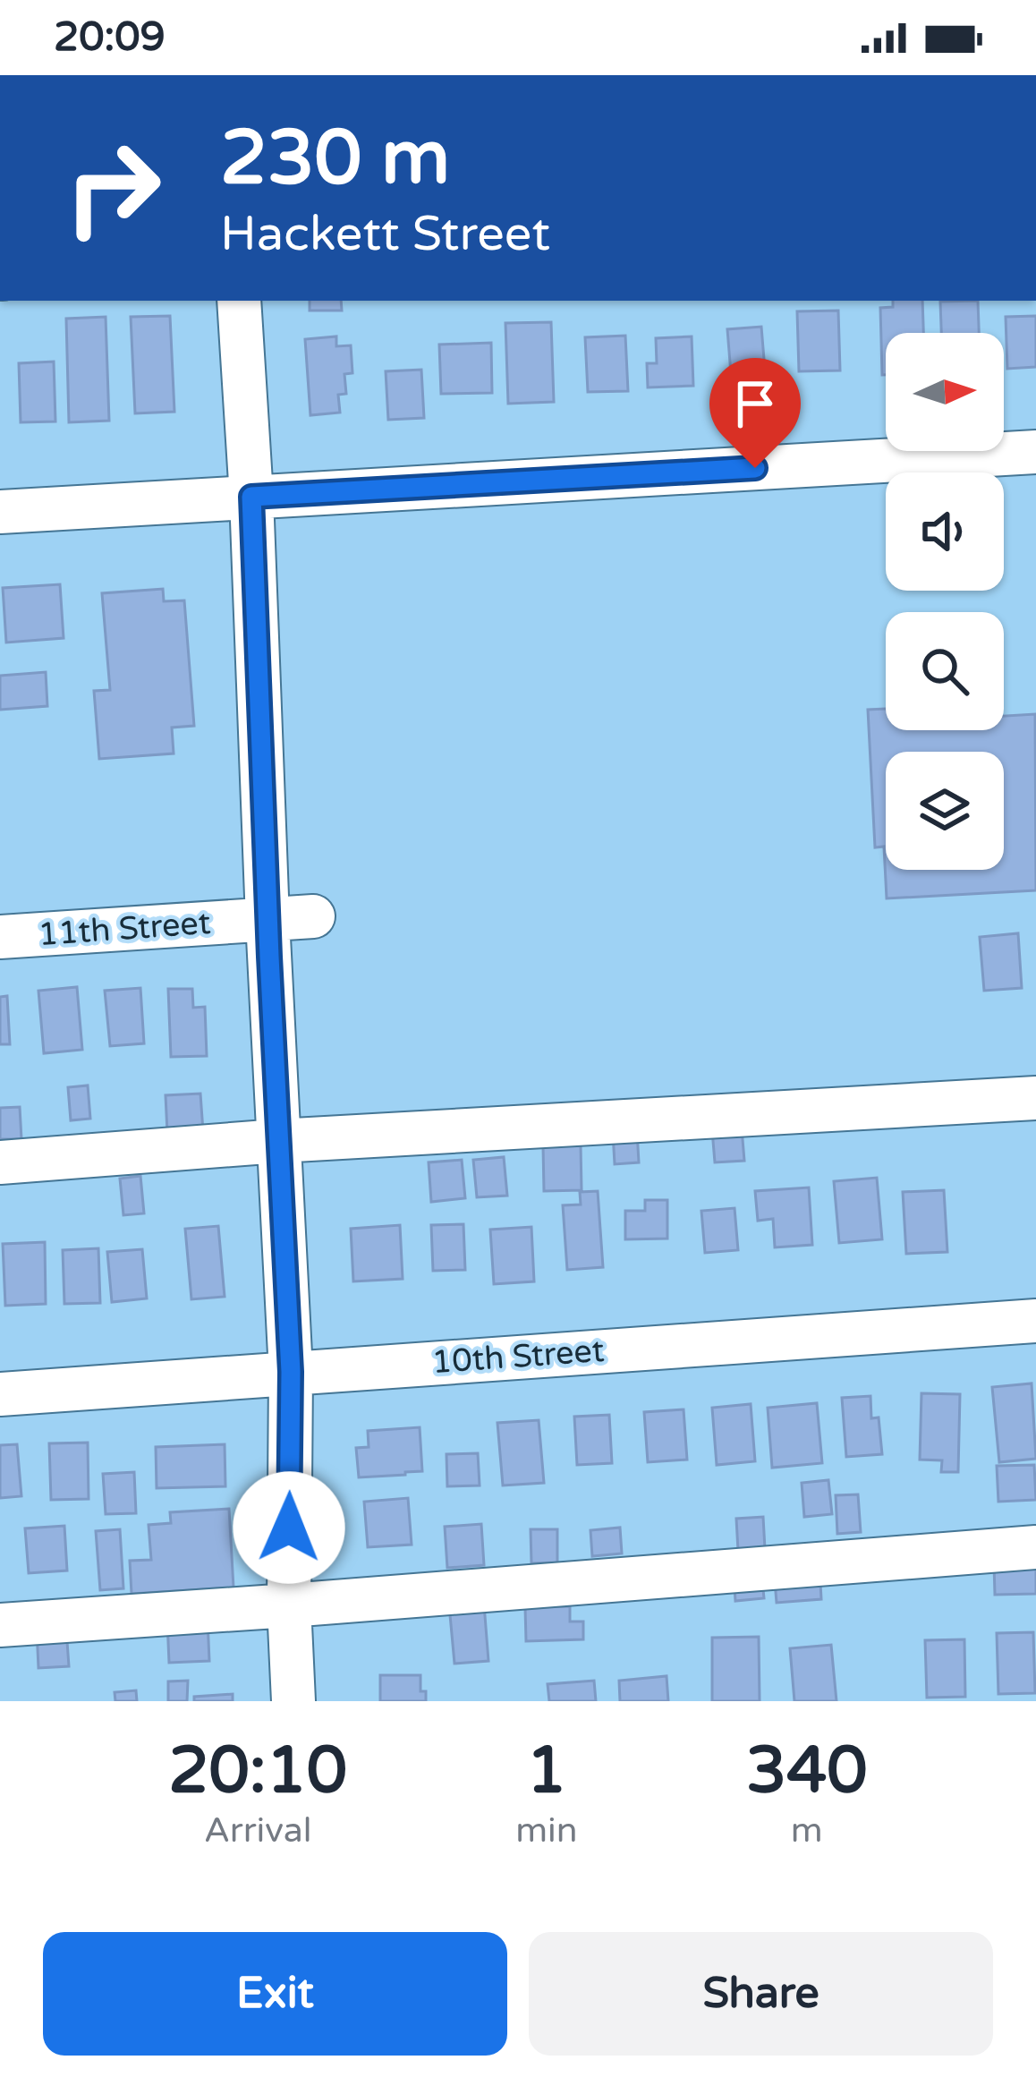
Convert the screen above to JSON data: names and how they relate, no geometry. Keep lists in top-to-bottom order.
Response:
{
  "streets": {
    "street": ["11th Street", "10th Street"]
  },
  "north": "right",
  "page": {
    "status": "20:09",
    "turn": ["230 m", "Hackett Street"],
    "eta": [
      "20:10",
      "Arrival",
      "1",
      "min",
      "340",
      "m"
    ],
    "buttons": ["Exit", "Share"]
  }
}
